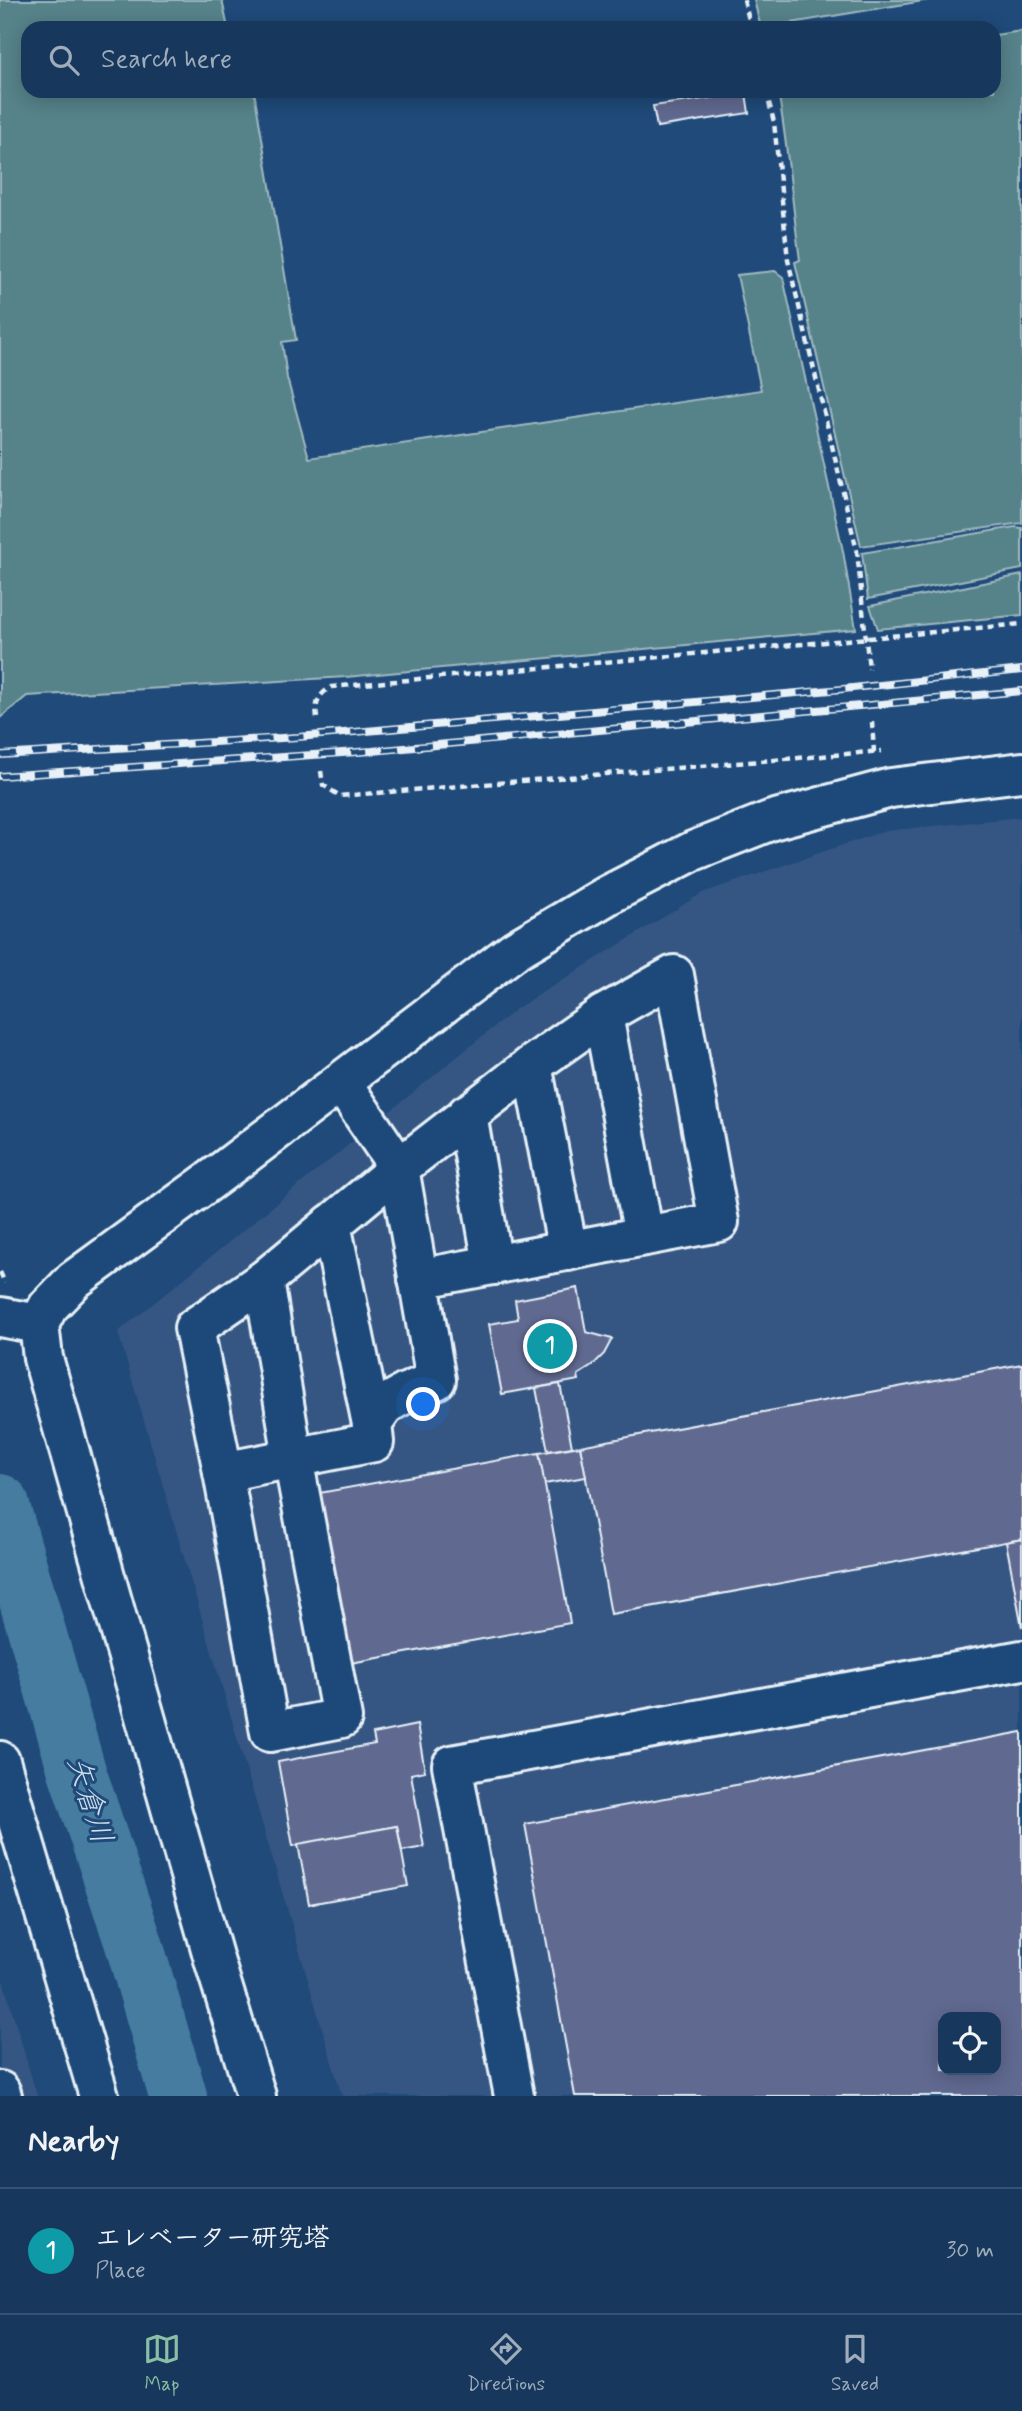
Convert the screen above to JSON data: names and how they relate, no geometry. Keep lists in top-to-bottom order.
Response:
{
  "water": ["矢倉川"],
  "page": {
    "search": "Search here",
    "pins": "1",
    "heading": "Nearby",
    "list": [
      {
        "mark": "1",
        "name": "エレベーター研究塔",
        "note": "Place",
        "value": "30 m"
      }
    ],
    "nav": ["Map", "Directions", "Saved"]
  }
}
